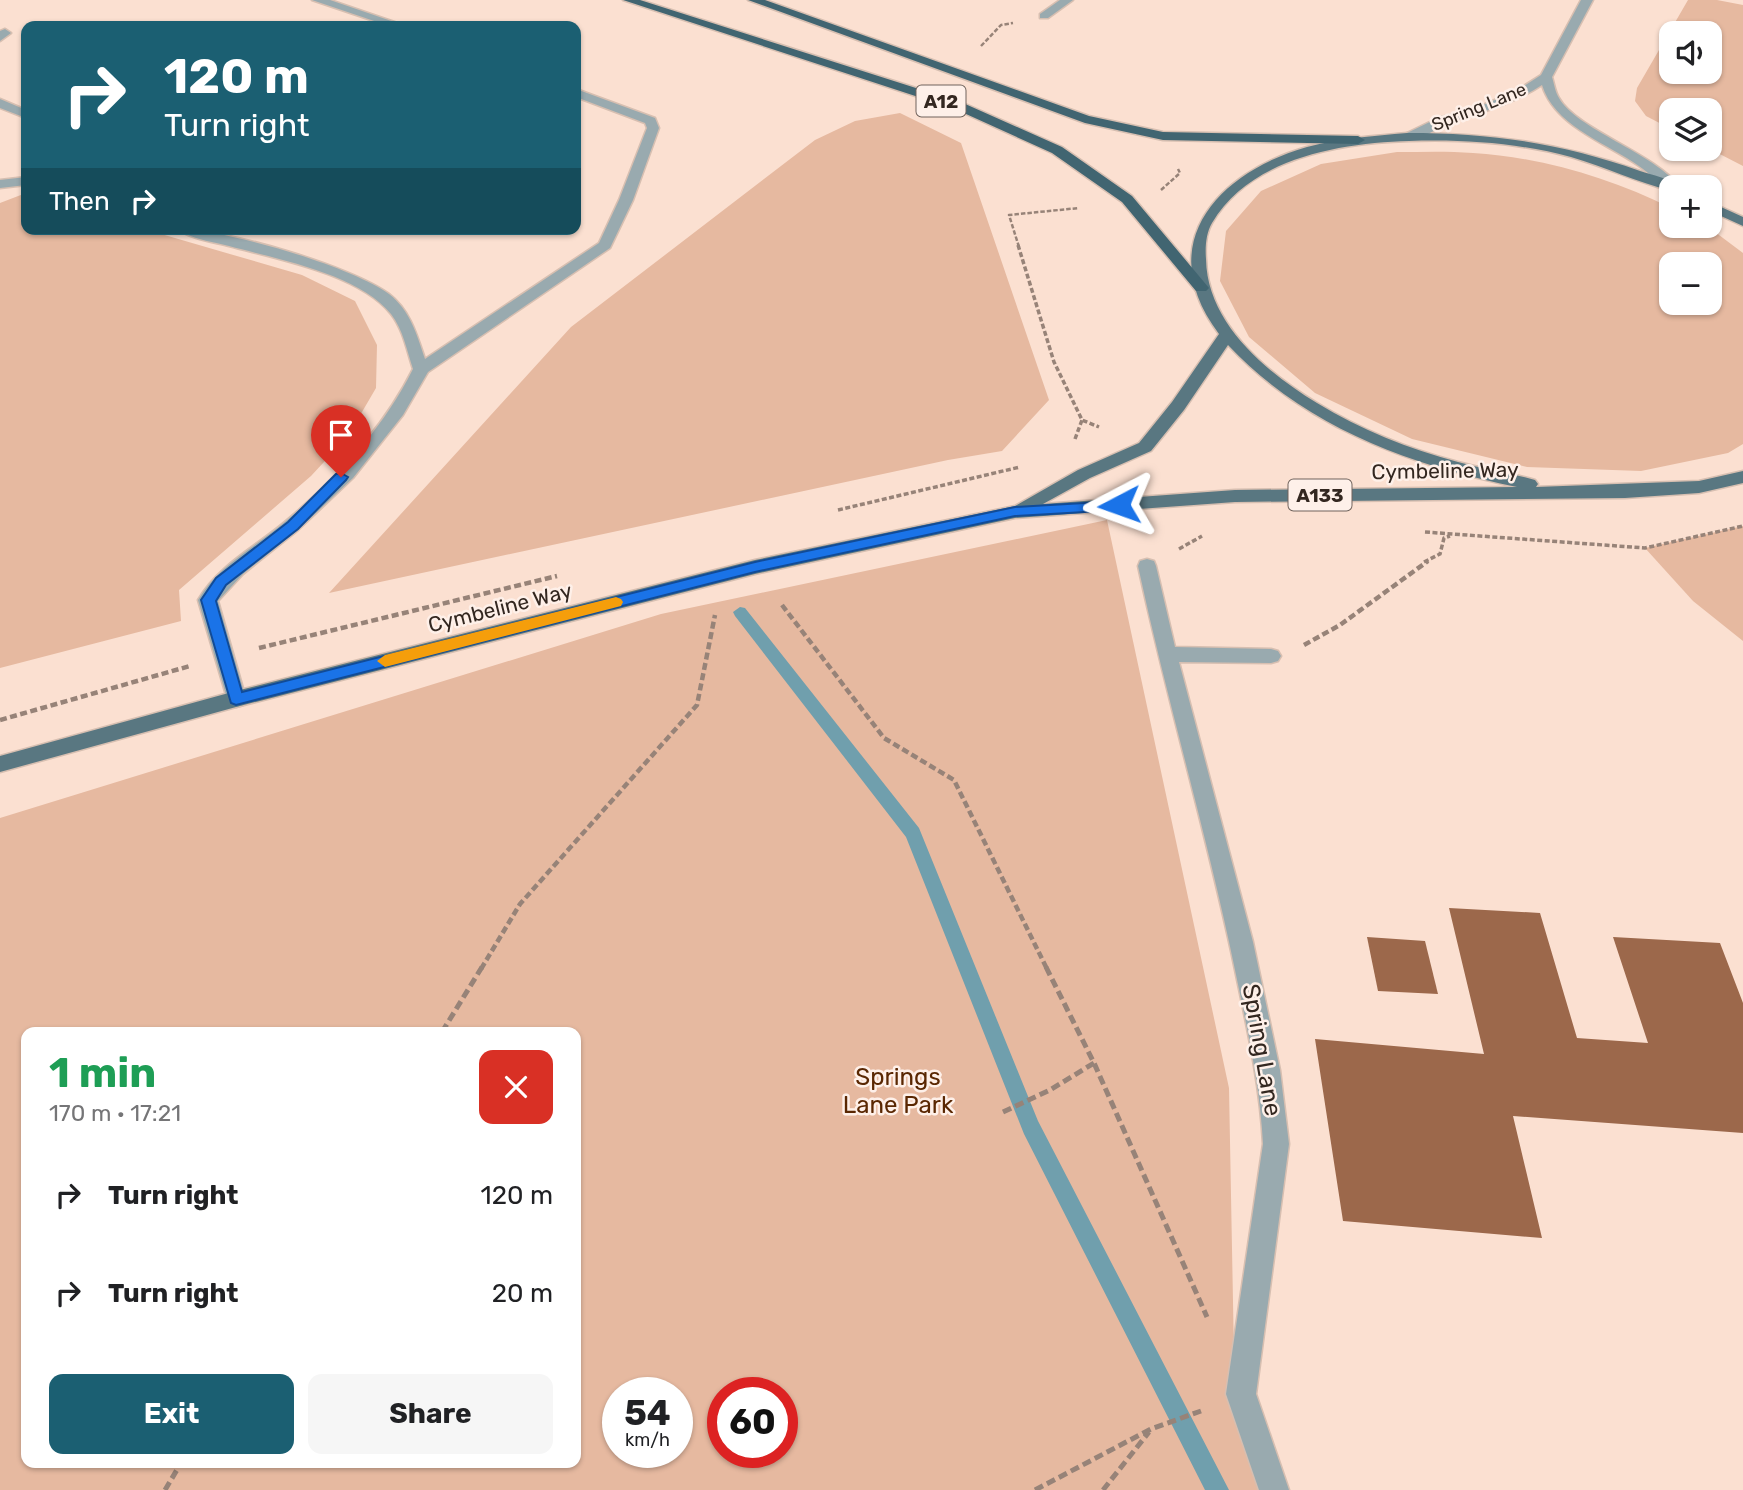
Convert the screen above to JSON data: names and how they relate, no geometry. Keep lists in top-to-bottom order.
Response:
{
  "streets": {
    "highway": ["A12"],
    "main road": ["Cymbeline Way", "A133"],
    "street": ["Spring Lane"]
  },
  "parks": ["Springs Lane Park"],
  "page": {
    "map_buttons": ["+", "−"],
    "turn": ["120 m", "Turn right"],
    "then": "Then",
    "heading": ["1 min", "170 m · 17:21"],
    "list": [
      {
        "name": "Turn right",
        "value": "120 m"
      },
      {
        "name": "Turn right",
        "value": "20 m"
      }
    ],
    "buttons": ["Exit", "Share"],
    "speed": "54 km/h",
    "limit": "60"
  }
}
